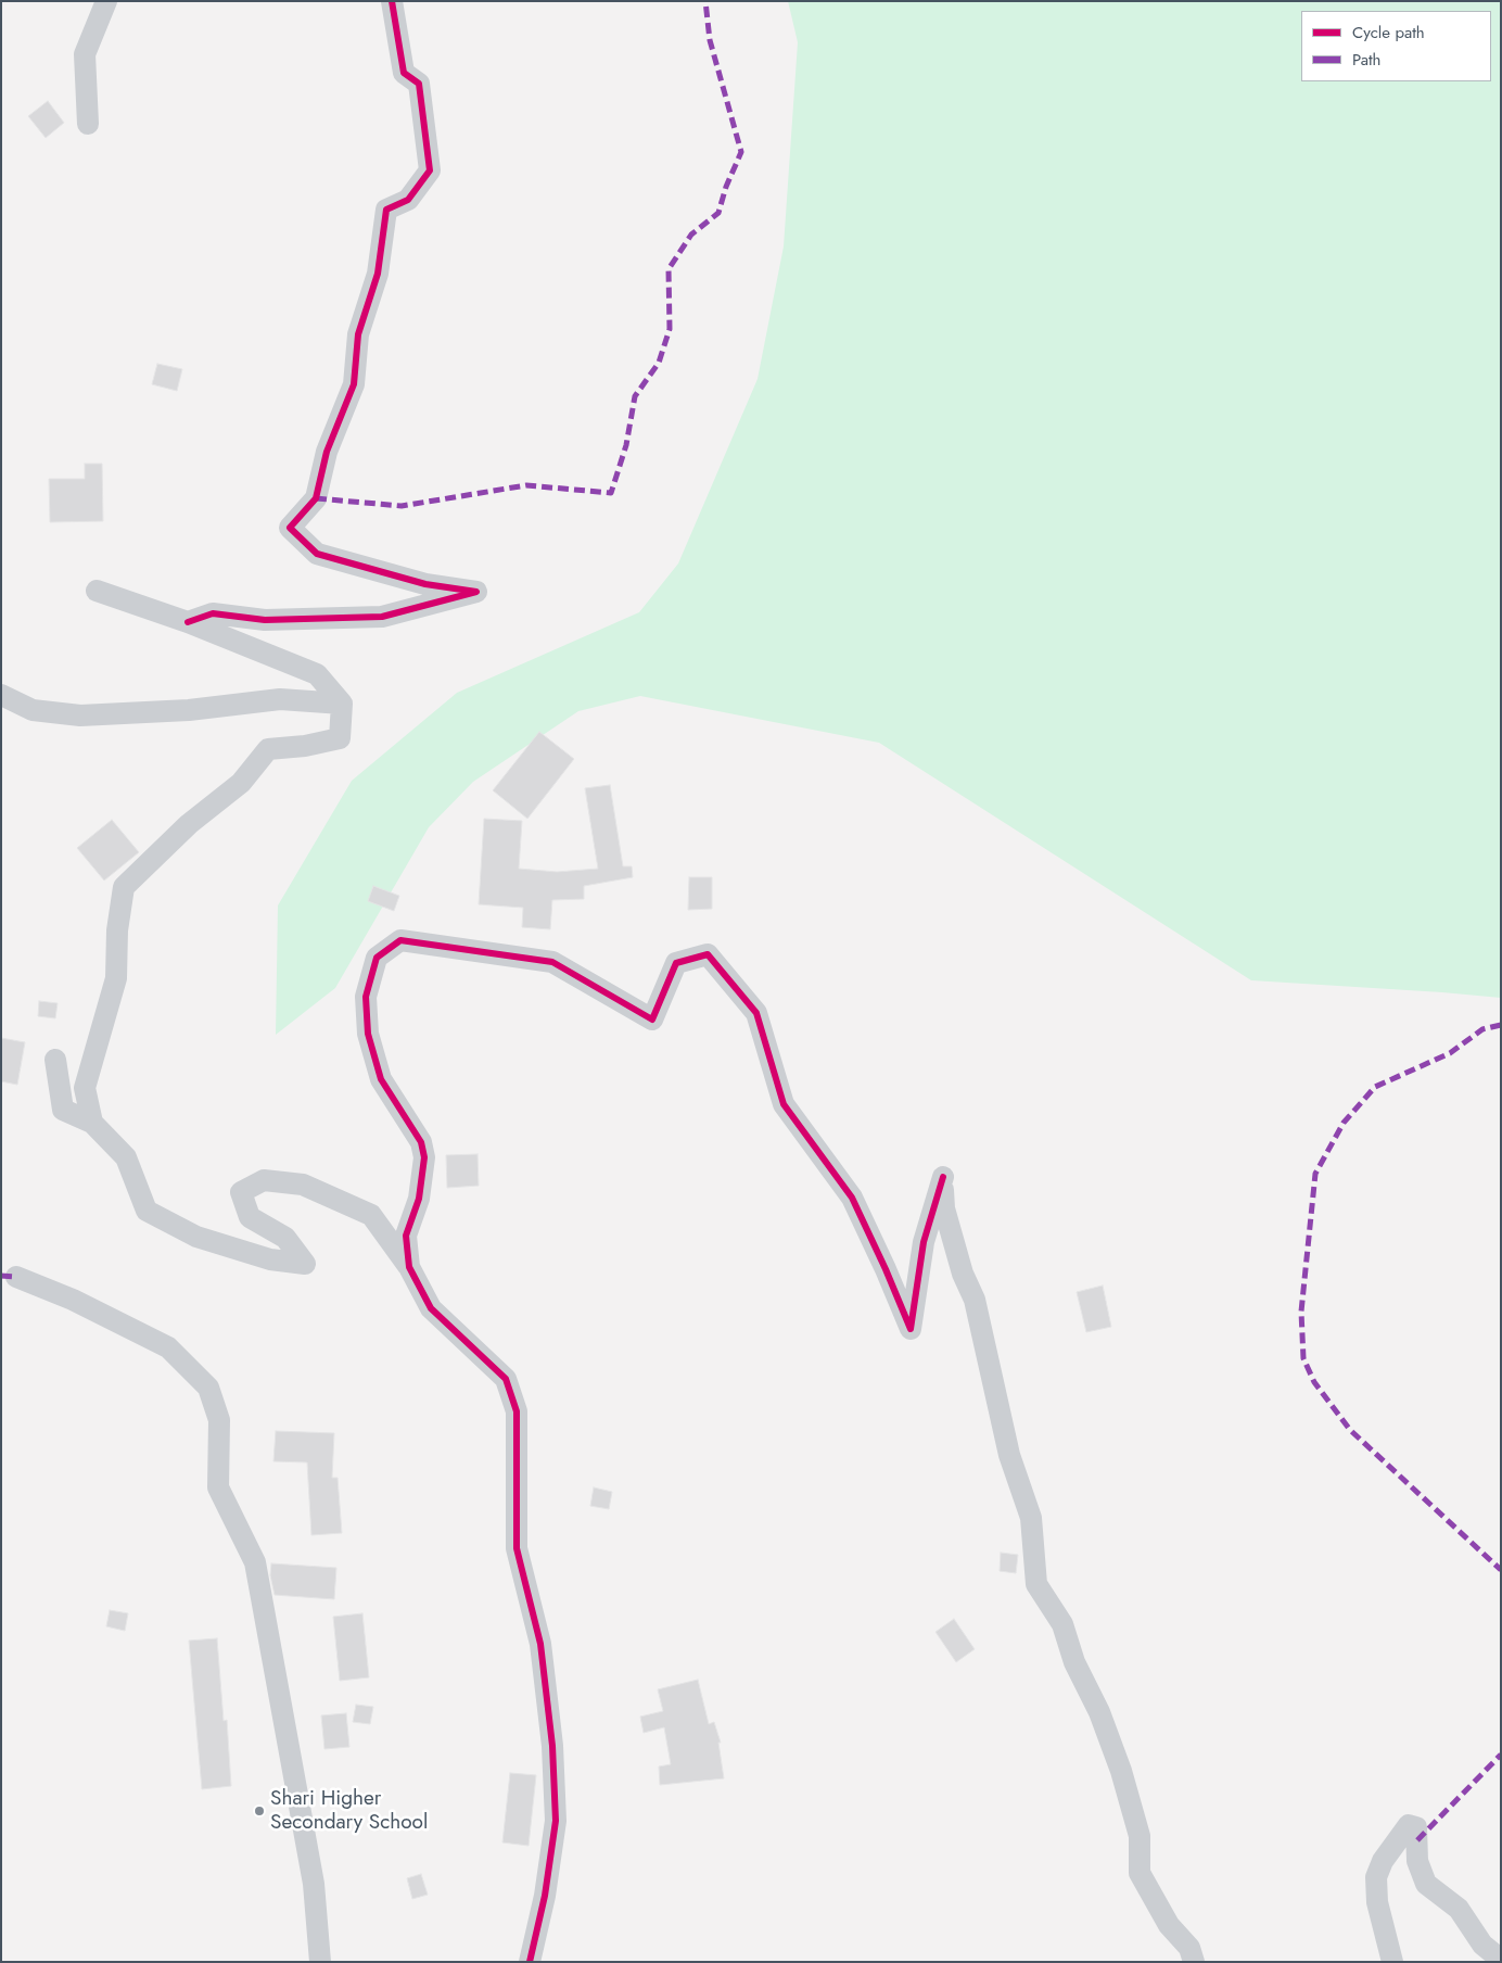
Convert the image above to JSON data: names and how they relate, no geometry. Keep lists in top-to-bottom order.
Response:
{
  "places": ["Shari Higher Secondary School"],
  "legend": ["Cycle path", "Path"]
}
